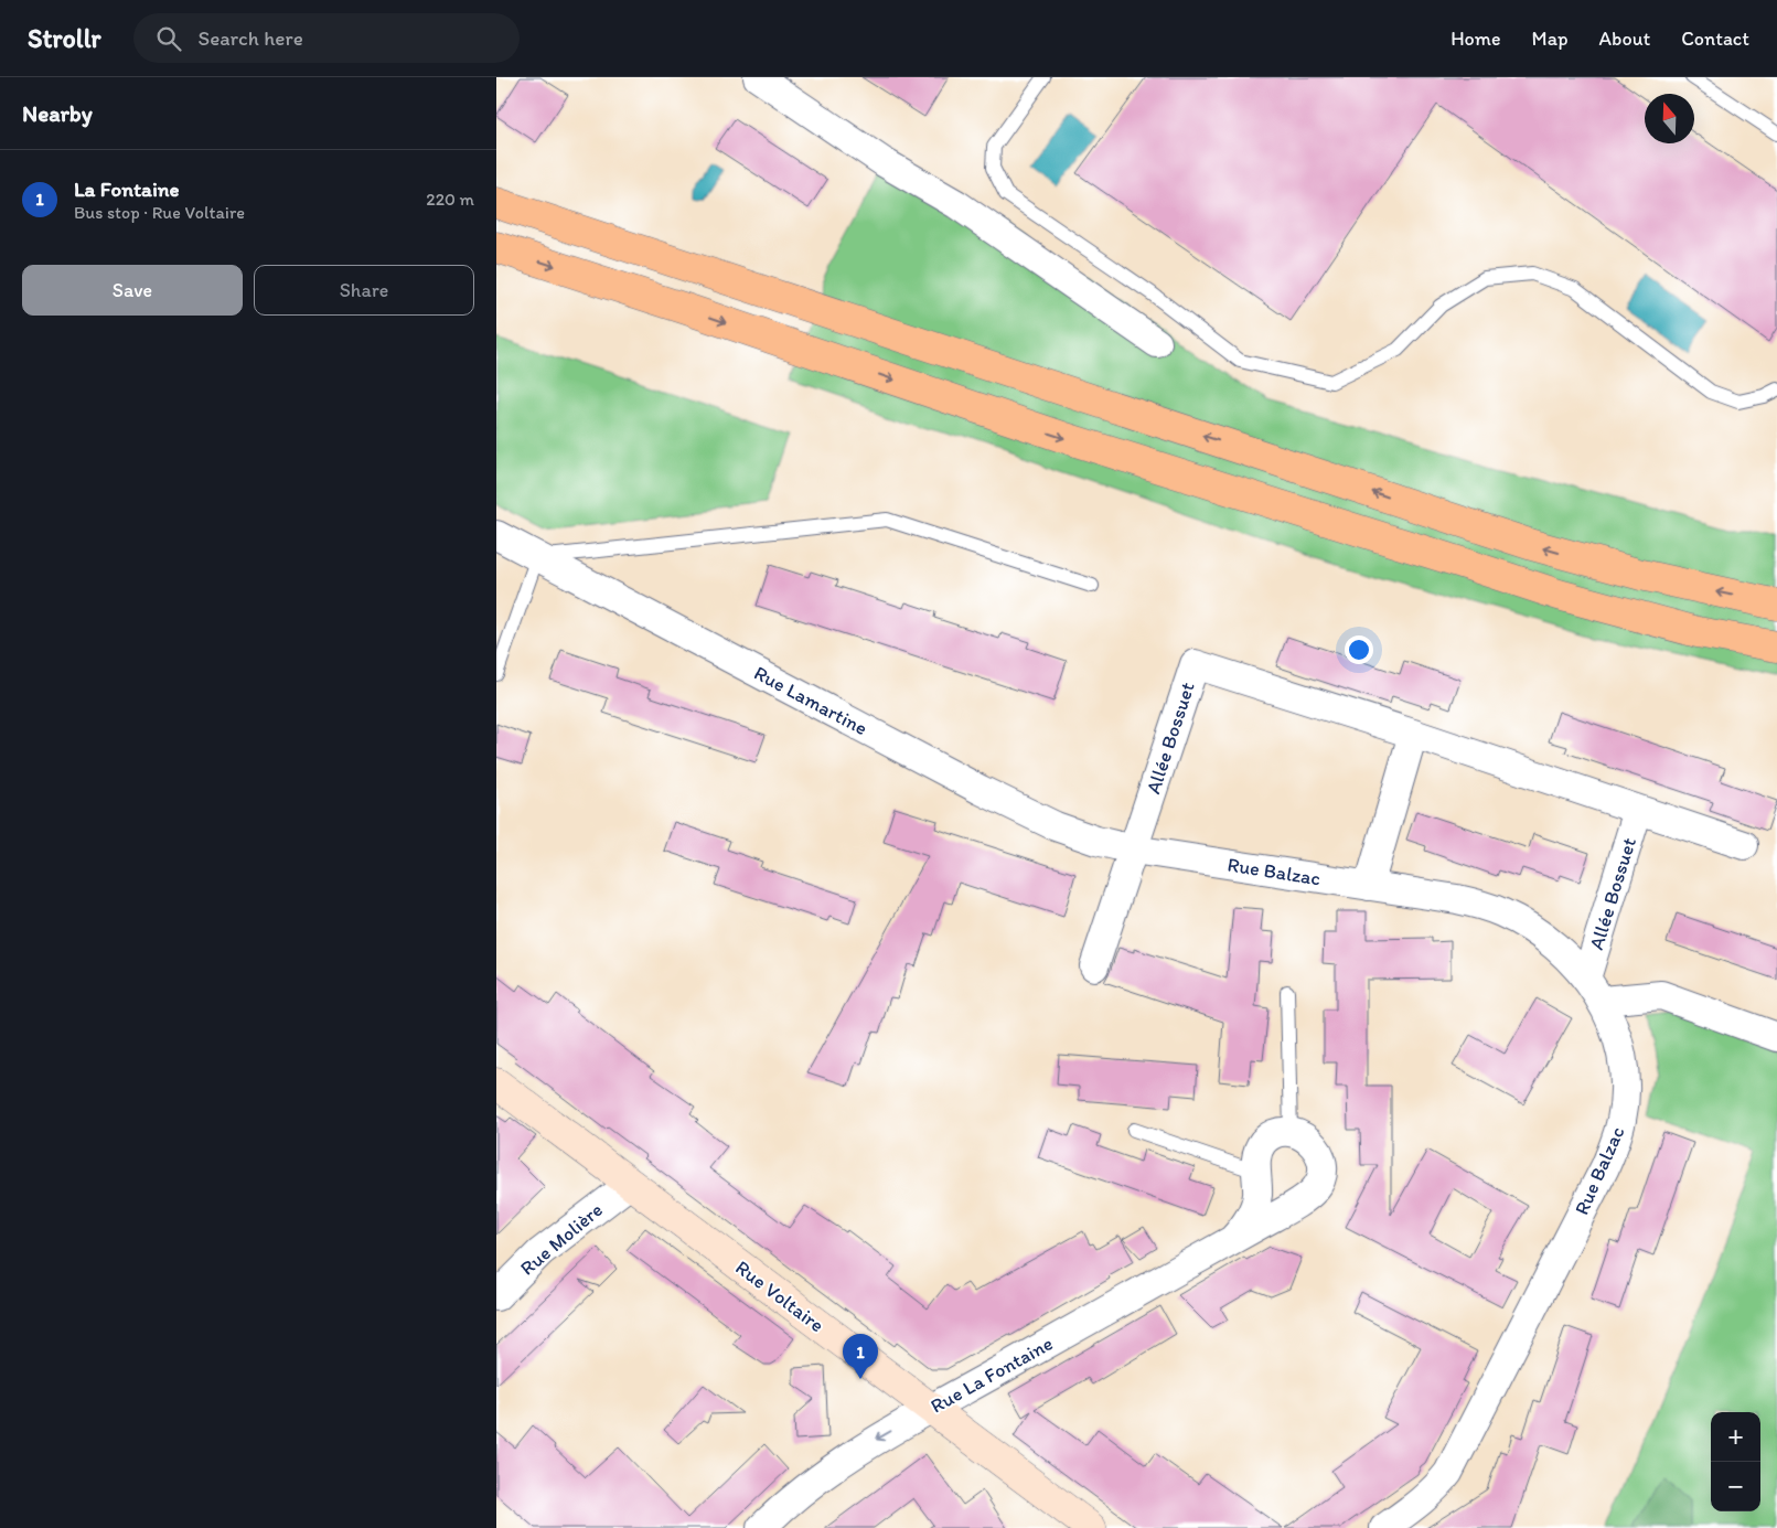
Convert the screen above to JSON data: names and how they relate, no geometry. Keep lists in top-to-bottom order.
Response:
{
  "streets": {
    "street": [
      "Rue Lamartine",
      "Allée Bossuet",
      "Rue Balzac",
      "Rue Molière",
      "Rue Voltaire",
      "Rue La Fontaine"
    ]
  },
  "crossings": [
    ["Rue Lamartine", "Allée Bossuet"],
    ["Rue Lamartine", "Rue Balzac"],
    ["Allée Bossuet", "Rue Balzac"],
    ["Rue Molière", "Rue Voltaire"],
    ["Rue Voltaire", "Rue La Fontaine"]
  ],
  "north": "top",
  "page": {
    "header": "Strollr",
    "search": "Search here",
    "nav": [
      "Home",
      "Map",
      "About",
      "Contact"
    ],
    "heading": "Nearby",
    "list": [
      {
        "mark": "1",
        "name": "La Fontaine",
        "note": "Bus stop · Rue Voltaire",
        "value": "220 m"
      }
    ],
    "buttons": ["Save", "Share"],
    "pins": "1",
    "map_buttons": ["+", "−"]
  }
}
